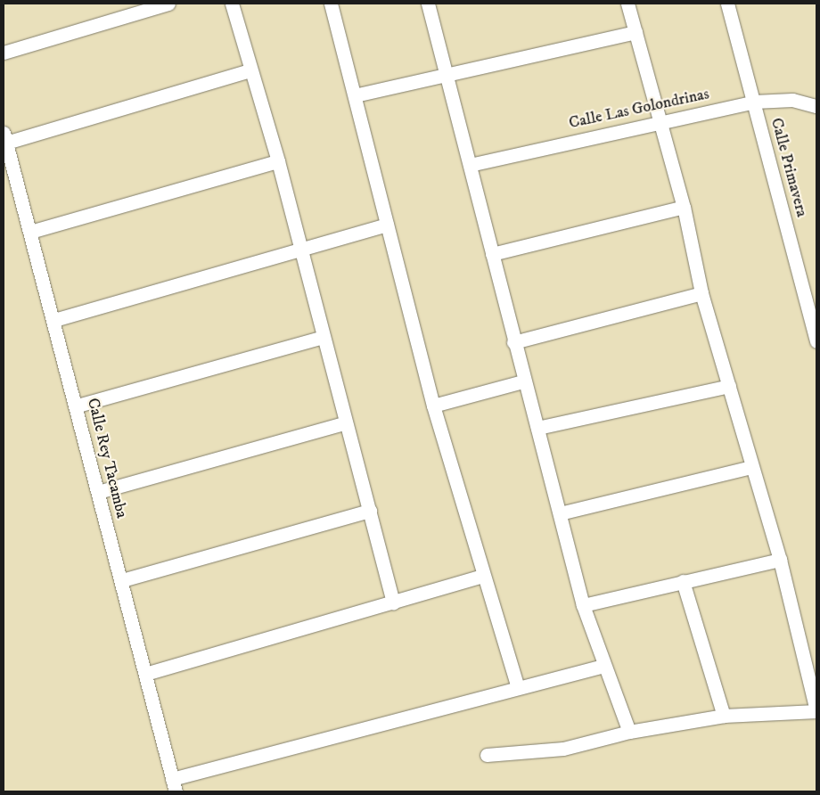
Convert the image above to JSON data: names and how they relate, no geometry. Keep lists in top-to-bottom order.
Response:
{
  "streets": {
    "street": ["Calle Las Golondrinas", "Calle Primavera", "Calle Rey Tacamba"]
  },
  "crossings": [
    ["Calle Las Golondrinas", "Calle Primavera"]
  ]
}
